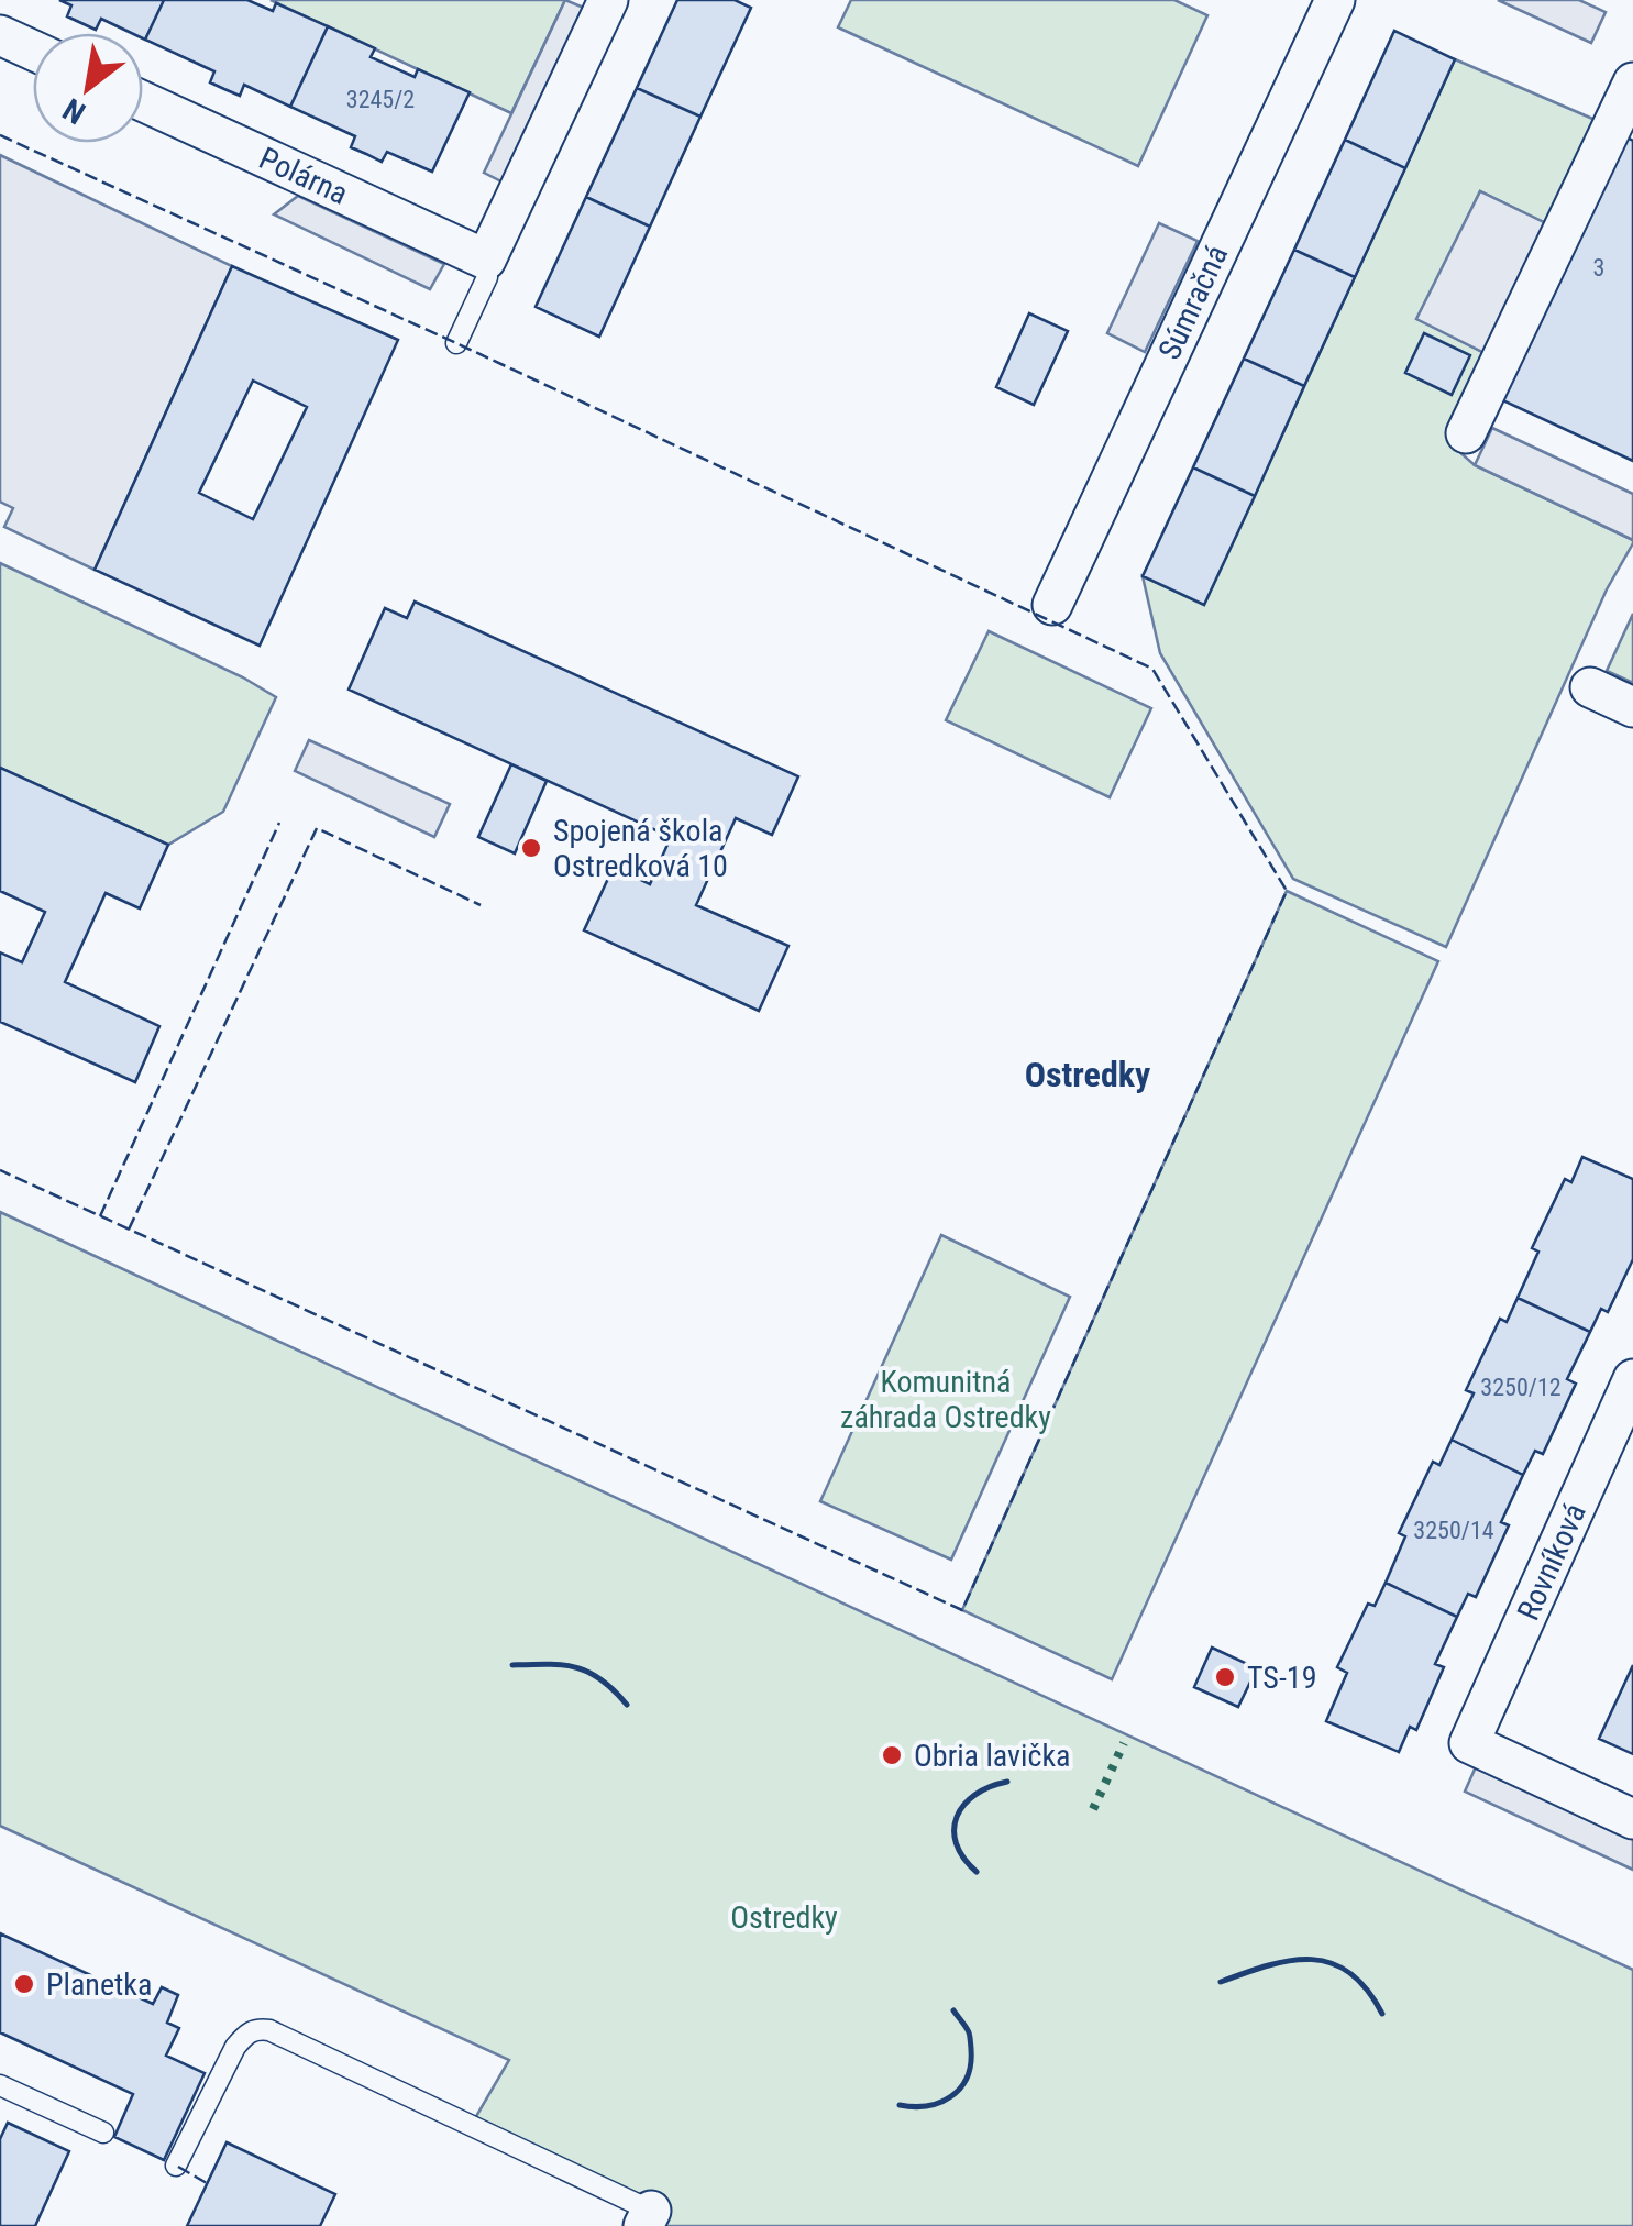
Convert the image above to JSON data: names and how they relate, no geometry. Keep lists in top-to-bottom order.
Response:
{
  "streets": {
    "street": ["Polárna", "Súmračná", "Rovníková"]
  },
  "districts": ["Ostredky"],
  "parks": ["Komunitná záhrada Ostredky", "Ostredky"],
  "places": [
    "Spojená škola Ostredková 10",
    "TS-19",
    "Obria lavička",
    "Planetka"
  ],
  "house_numbers": [
    "3245/2",
    "3",
    "3250/12",
    "3250/14"
  ],
  "north": "bottom left"
}
